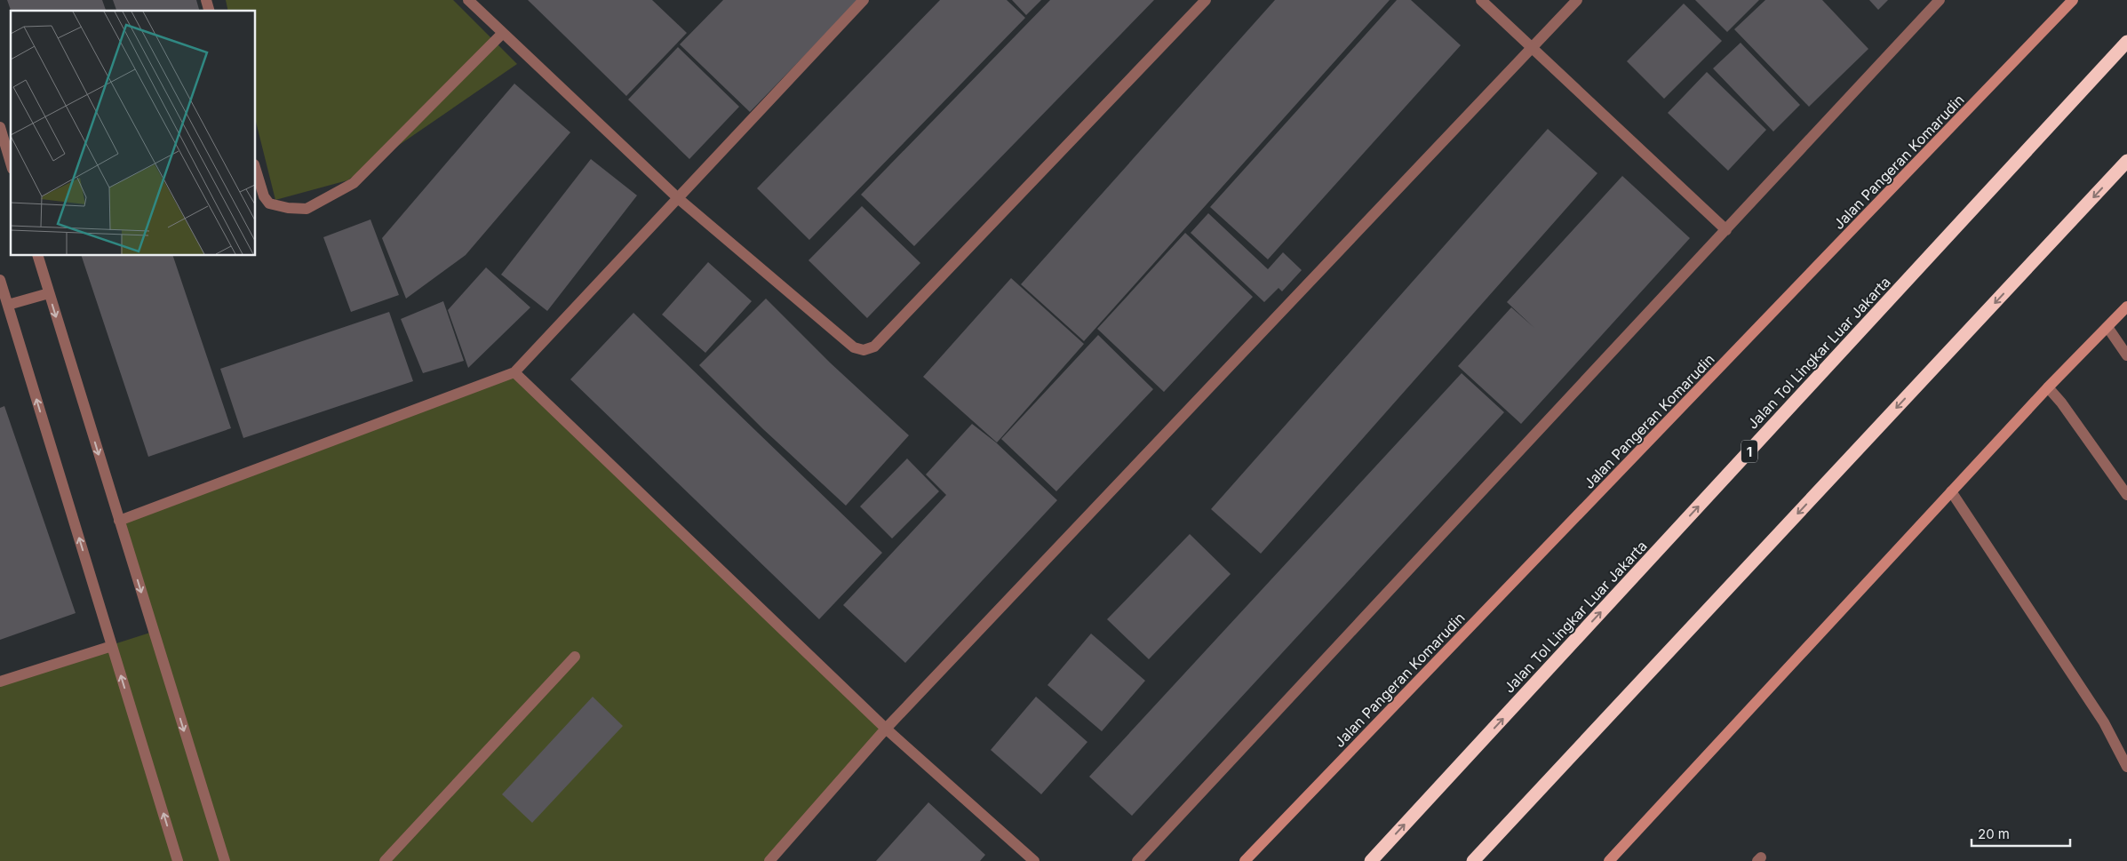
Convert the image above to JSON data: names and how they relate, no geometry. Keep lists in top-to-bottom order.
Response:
{
  "streets": {
    "highway": ["Jalan Tol Lingkar Luar Jakarta", "1"],
    "street": ["Jalan Pangeran Komarudin"]
  },
  "scale_bar": "20 m"
}
